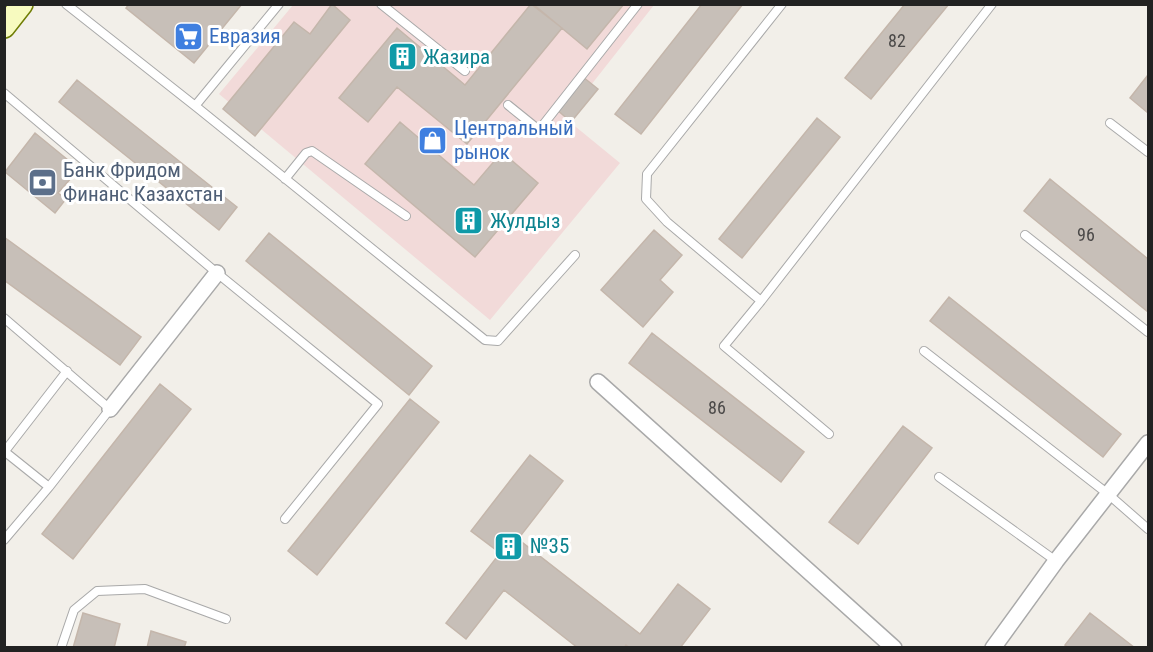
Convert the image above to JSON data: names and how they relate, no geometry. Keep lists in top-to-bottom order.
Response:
{
  "places": {
    "supermarket": ["Евразия"],
    "building": ["Жазира", "Жулдыз", "№35"],
    "shop": ["Центральный рынок"],
    "bank": ["Банк Фридом Финанс Казахстан"]
  },
  "house_numbers": ["82", "96", "86"]
}
